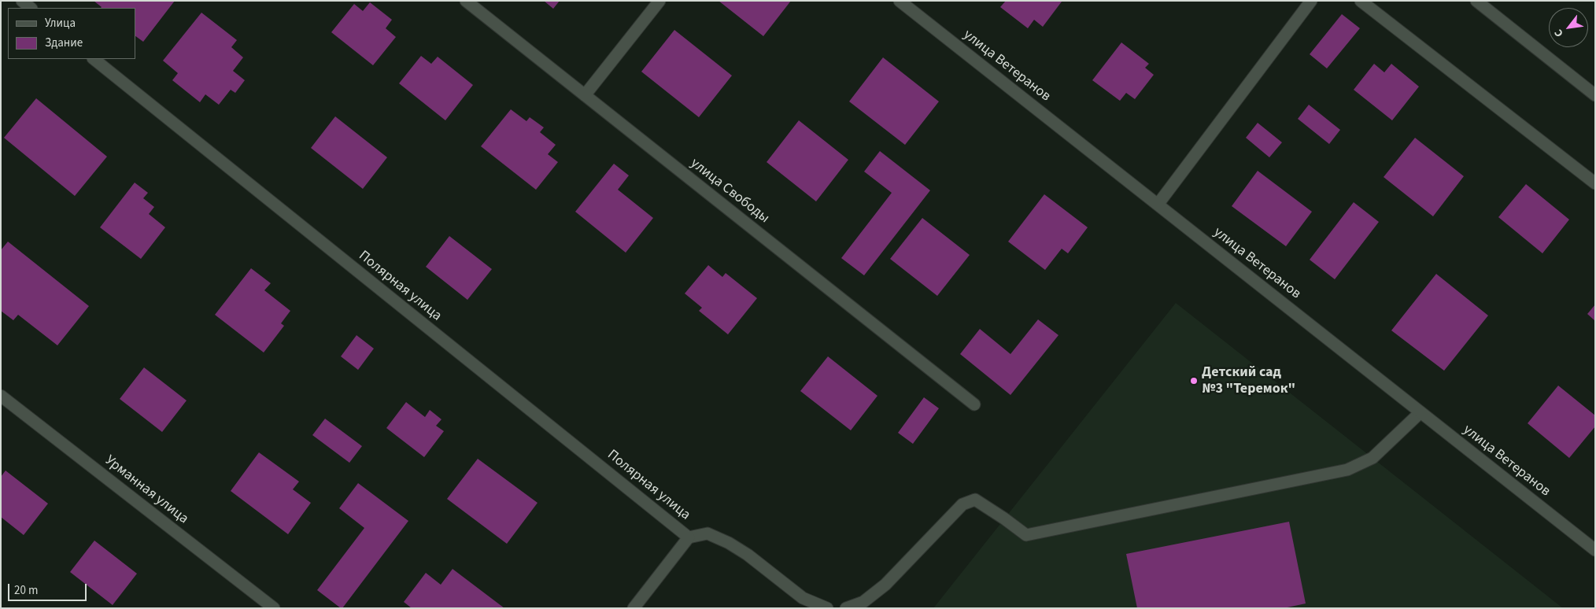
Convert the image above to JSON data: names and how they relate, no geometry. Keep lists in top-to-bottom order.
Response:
{
  "streets": {
    "street": [
      "улица Ветеранов",
      "улица Свободы",
      "Полярная улица",
      "Урманная улица"
    ]
  },
  "places": ["Детский сад №3 \"Теремок\""],
  "legend": ["Улица", "Здание"],
  "scale_bar": "20 m",
  "north": "bottom left"
}
